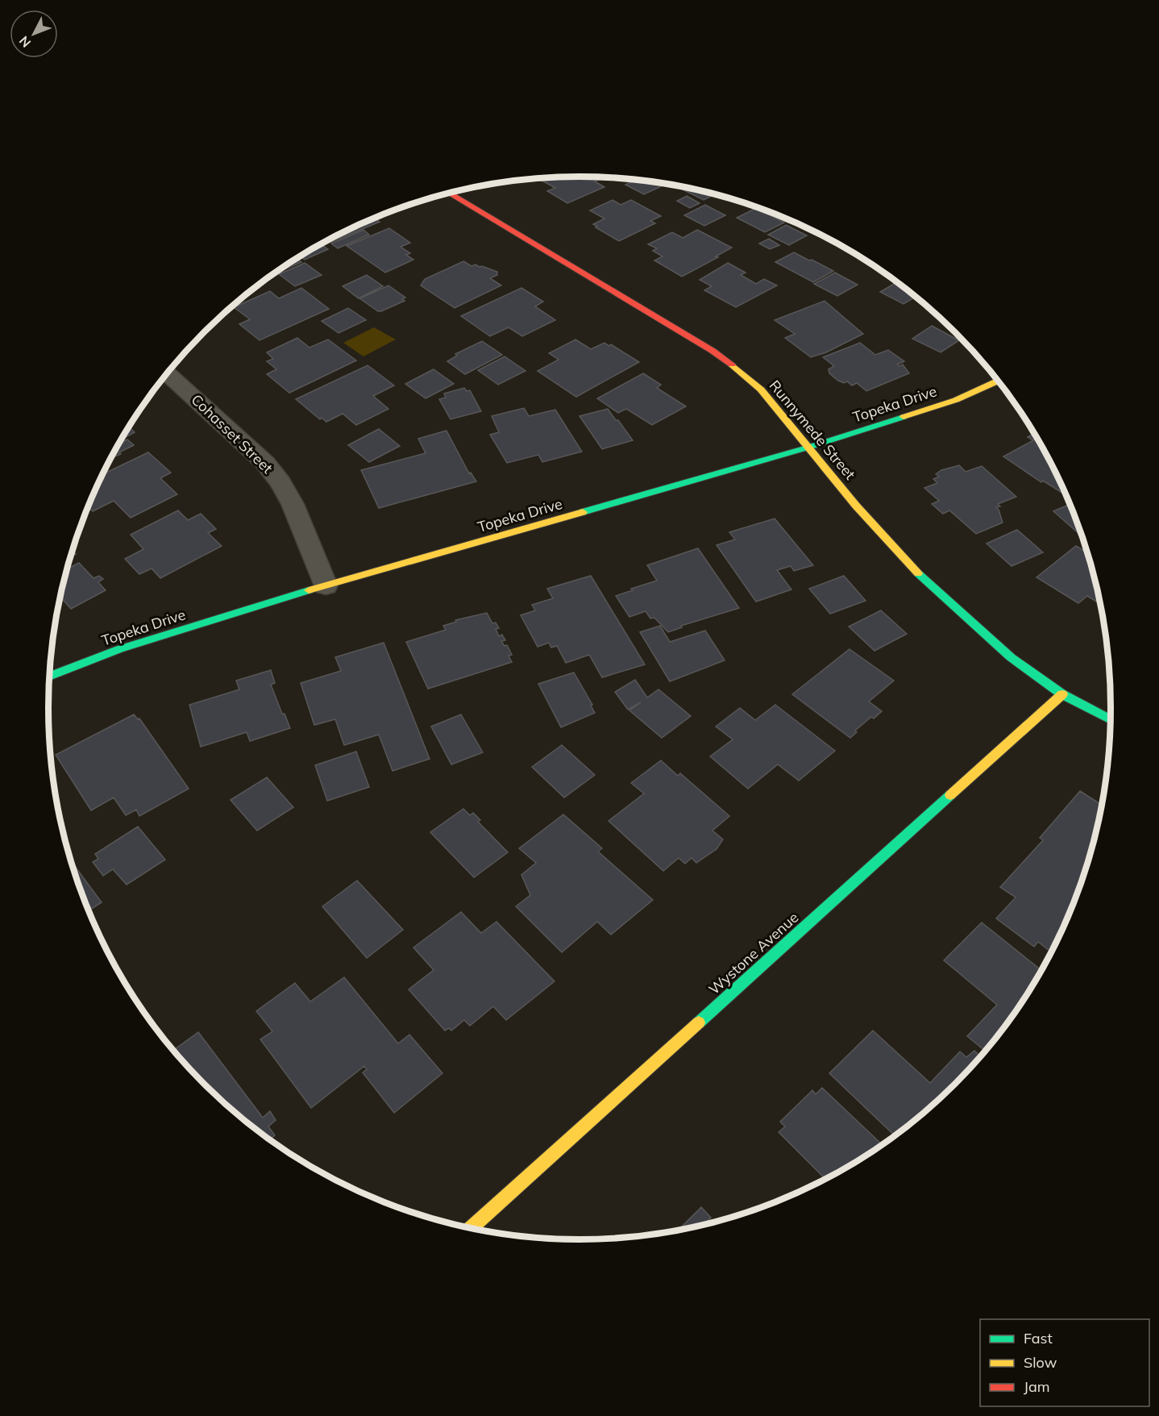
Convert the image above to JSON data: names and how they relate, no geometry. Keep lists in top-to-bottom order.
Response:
{
  "streets": {
    "street": [
      "Topeka Drive",
      "Runnymede Street",
      "Cohasset Street",
      "Wystone Avenue"
    ]
  },
  "crossings": [
    ["Topeka Drive", "Runnymede Street"],
    ["Topeka Drive", "Cohasset Street"],
    ["Runnymede Street", "Wystone Avenue"]
  ],
  "legend": ["Fast", "Slow", "Jam"],
  "north": "bottom left"
}
